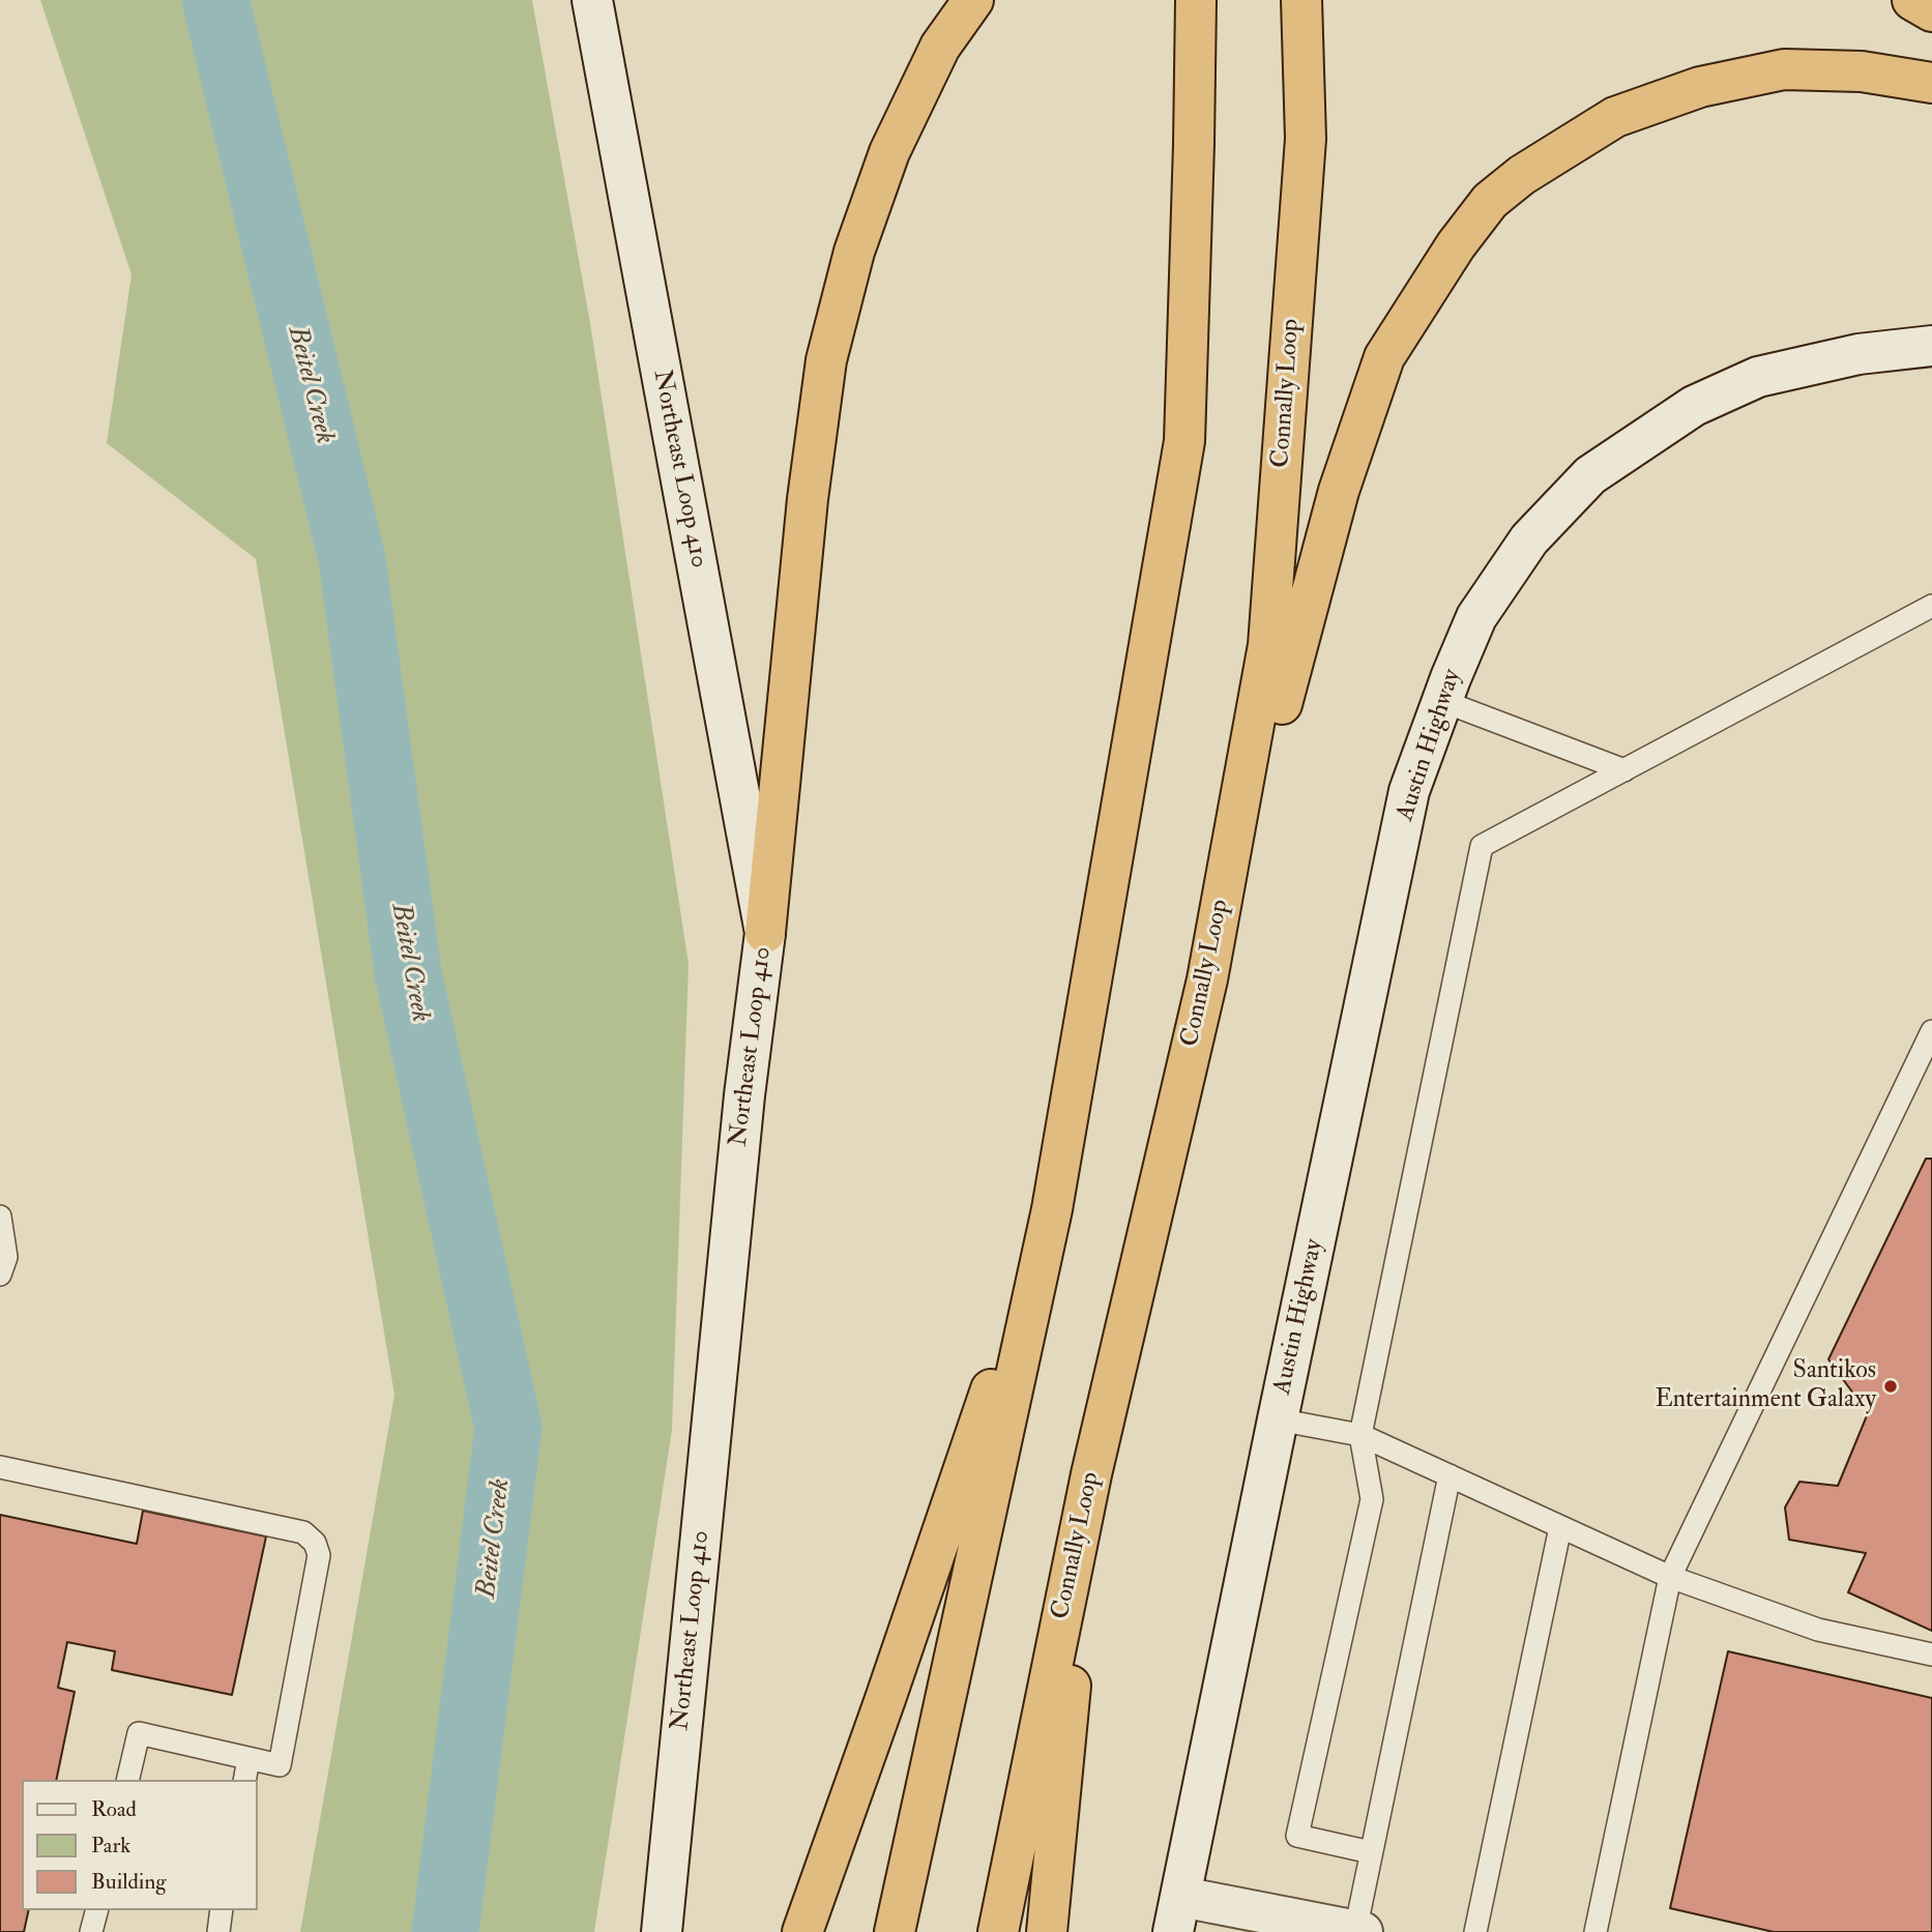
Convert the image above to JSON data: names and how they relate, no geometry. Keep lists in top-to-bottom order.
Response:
{
  "streets": {
    "highway": ["Connally Loop"],
    "main road": ["Northeast Loop 410", "Austin Highway"]
  },
  "water": ["Beitel Creek"],
  "places": ["Santikos Entertainment Galaxy"],
  "legend": ["Road", "Park", "Building"]
}
